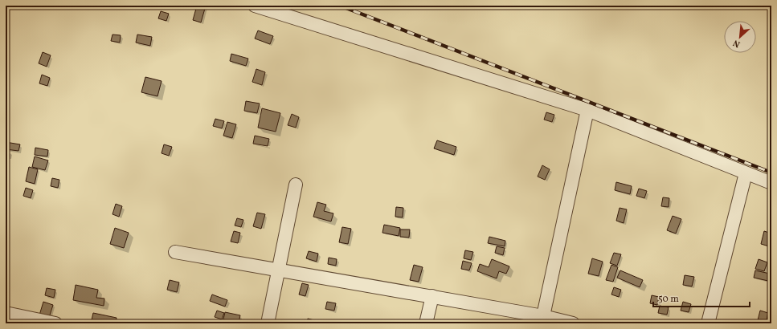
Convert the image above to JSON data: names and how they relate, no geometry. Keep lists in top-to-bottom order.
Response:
{
  "scale_bar": "50 m",
  "north": "bottom left"
}
